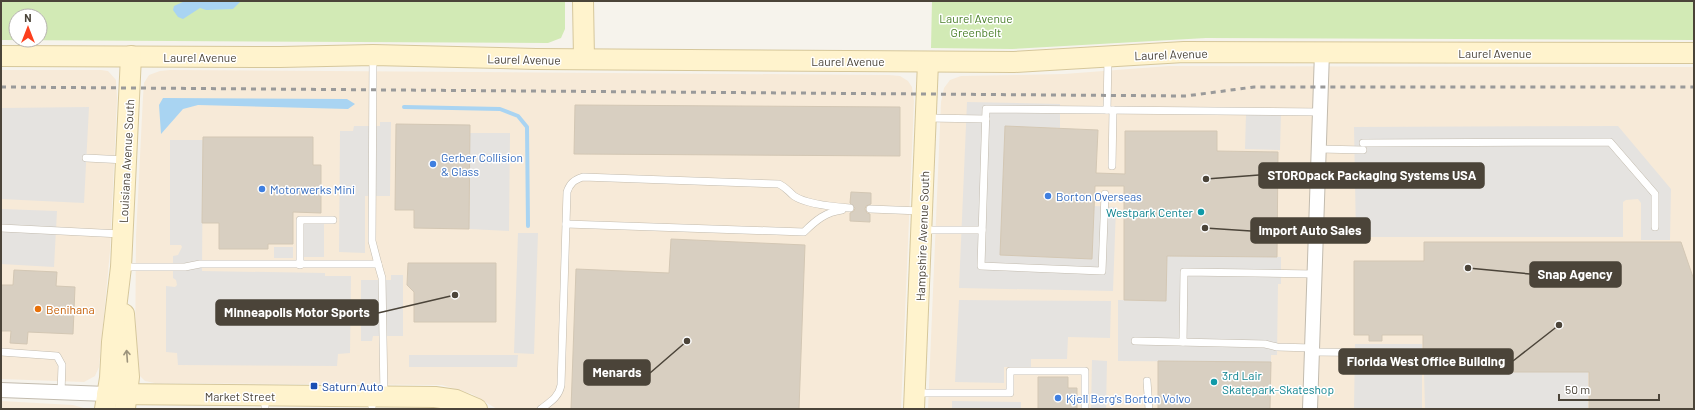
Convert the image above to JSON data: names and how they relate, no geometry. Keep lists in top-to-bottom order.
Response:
{
  "streets": {
    "street": [
      "Laurel Avenue",
      "Louisiana Avenue South",
      "Hampshire Avenue South",
      "Market Street"
    ]
  },
  "crossings": [
    ["Laurel Avenue", "Louisiana Avenue South"],
    ["Laurel Avenue", "Hampshire Avenue South"],
    ["Louisiana Avenue South", "Market Street"]
  ],
  "parks": ["Laurel Avenue Greenbelt"],
  "places": {
    "other": [
      "Gerber Collision & Glass",
      "STOROpack Packaging Systems USA",
      "Motorwerks Mini",
      "Borton Overseas",
      "Westpark Center",
      "Import Auto Sales",
      "Snap Agency",
      "Minneapolis Motor Sports",
      "Benihana",
      "Florida West Office Building",
      "Menards",
      "3rd Lair Skatepark-Skateshop",
      "Kjell Berg's Borton Volvo"
    ],
    "transit": ["Saturn Auto"]
  },
  "scale_bar": "50 m",
  "north": "top"
}
